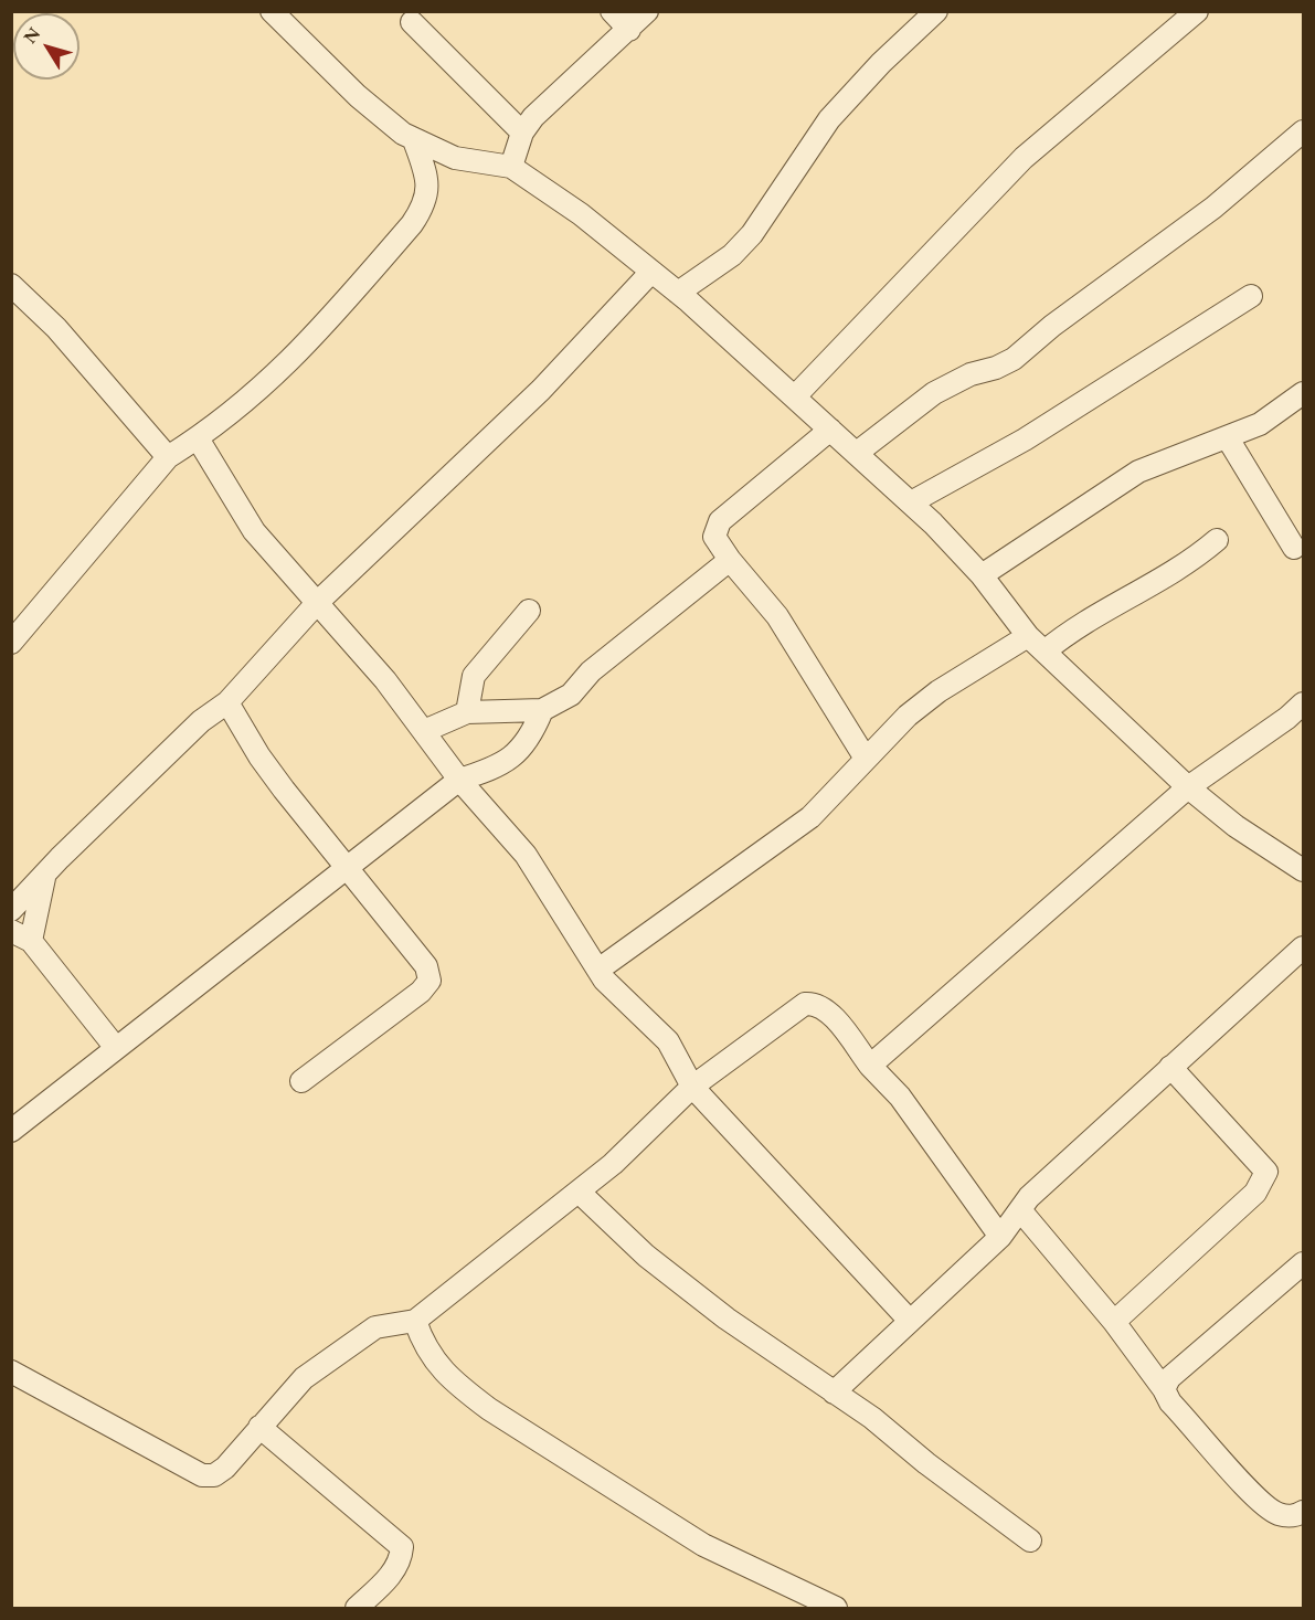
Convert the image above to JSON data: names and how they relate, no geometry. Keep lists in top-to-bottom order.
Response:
{
  "north": "top left"
}
